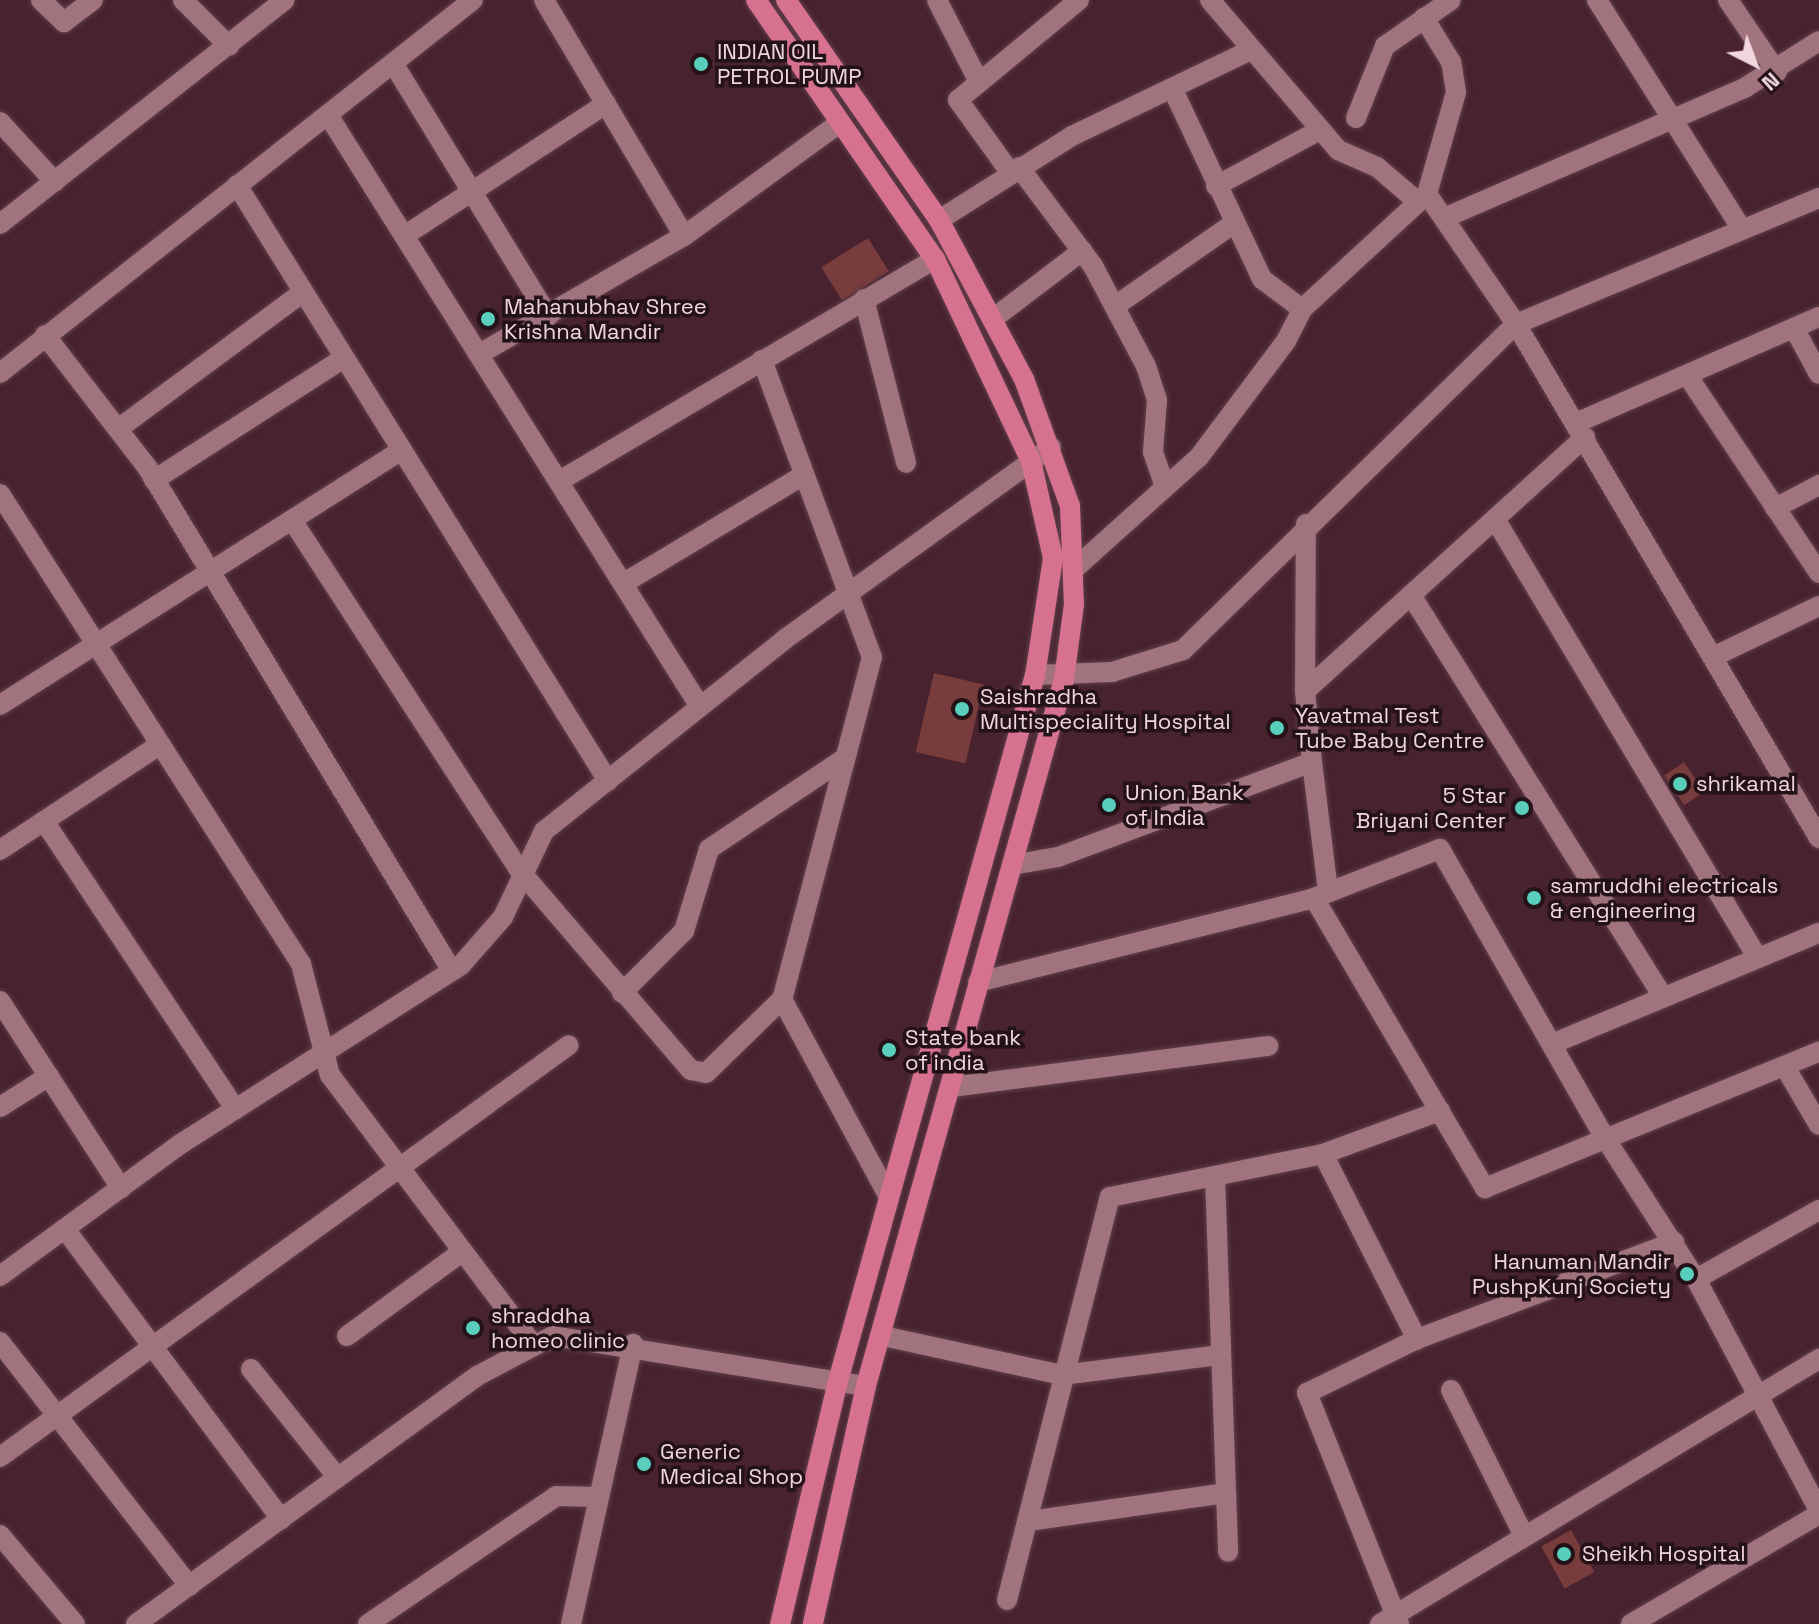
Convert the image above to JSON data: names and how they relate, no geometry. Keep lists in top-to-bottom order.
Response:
{
  "places": [
    "INDIAN OIL PETROL PUMP",
    "Mahanubhav Shree Krishna Mandir",
    "Saishradha Multispeciality Hospital",
    "Yavatmal Test Tube Baby Centre",
    "shrikamal",
    "Union Bank of India",
    "5 Star Briyani Center",
    "samruddhi electricals & engineering",
    "State bank of india",
    "Hanuman Mandir PushpKunj Society",
    "shraddha homeo clinic",
    "Generic Medical Shop",
    "Sheikh Hospital"
  ],
  "north": "bottom right"
}
